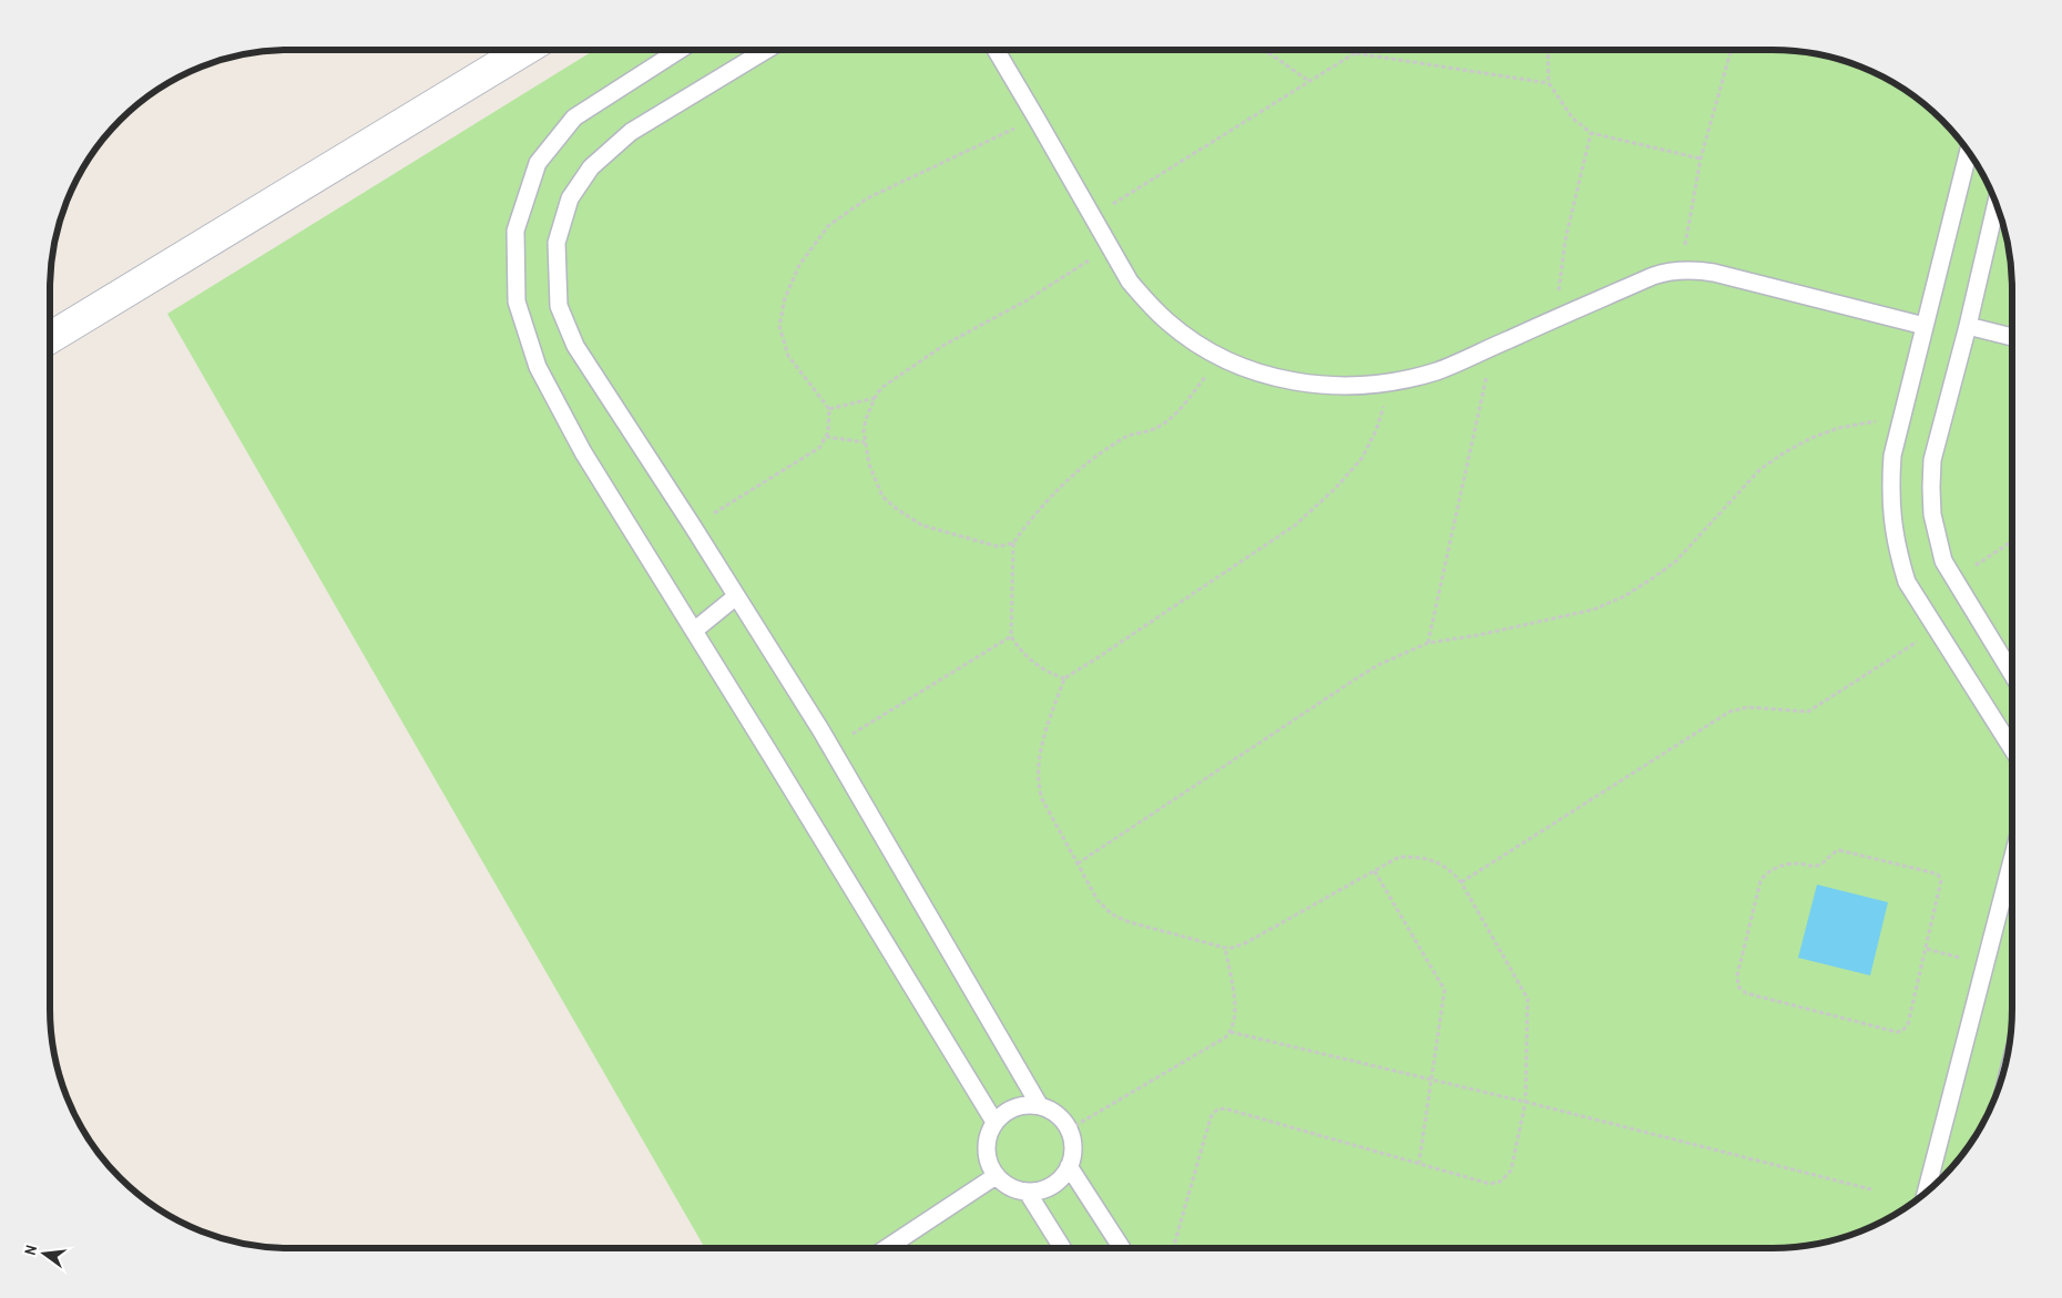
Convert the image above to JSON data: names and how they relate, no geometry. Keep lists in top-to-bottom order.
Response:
{
  "north": "left"
}
